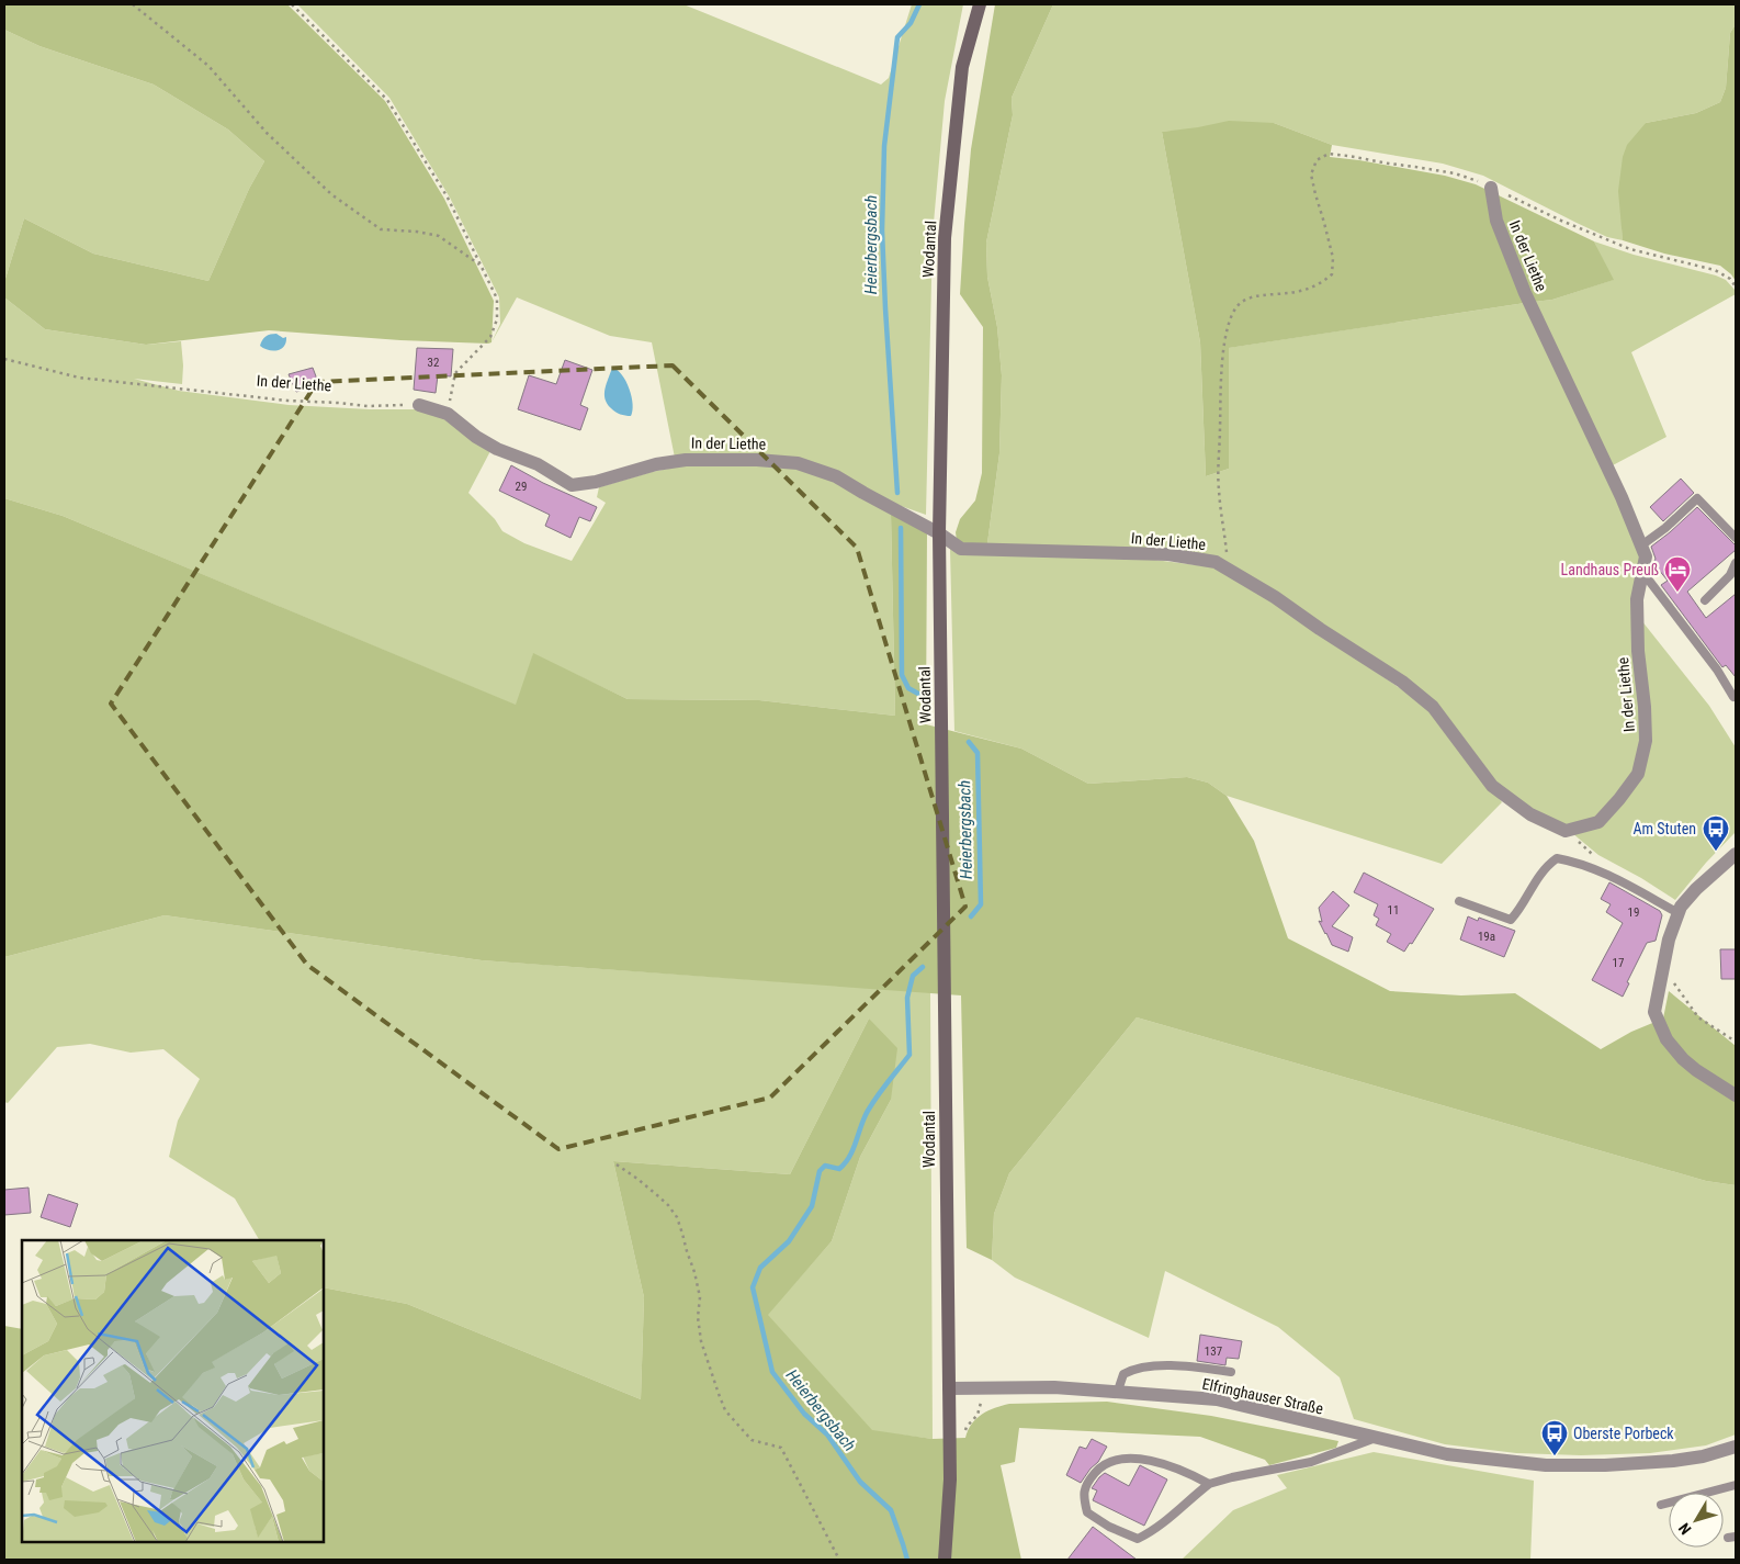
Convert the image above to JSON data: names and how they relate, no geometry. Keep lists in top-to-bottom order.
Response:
{
  "streets": {
    "main road": ["Wodantal"],
    "street": ["In der Liethe", "Elfringhauser Straße"]
  },
  "crossings": [
    ["Wodantal", "In der Liethe"],
    ["Wodantal", "Elfringhauser Straße"]
  ],
  "water": ["Heierbergsbach"],
  "places": {
    "hotel": ["Landhaus Preuß"],
    "bus stop": ["Am Stuten", "Oberste Porbeck"]
  },
  "house_numbers": [
    "32",
    "29",
    "11",
    "19",
    "19a",
    "17",
    "137"
  ],
  "north": "bottom left"
}
